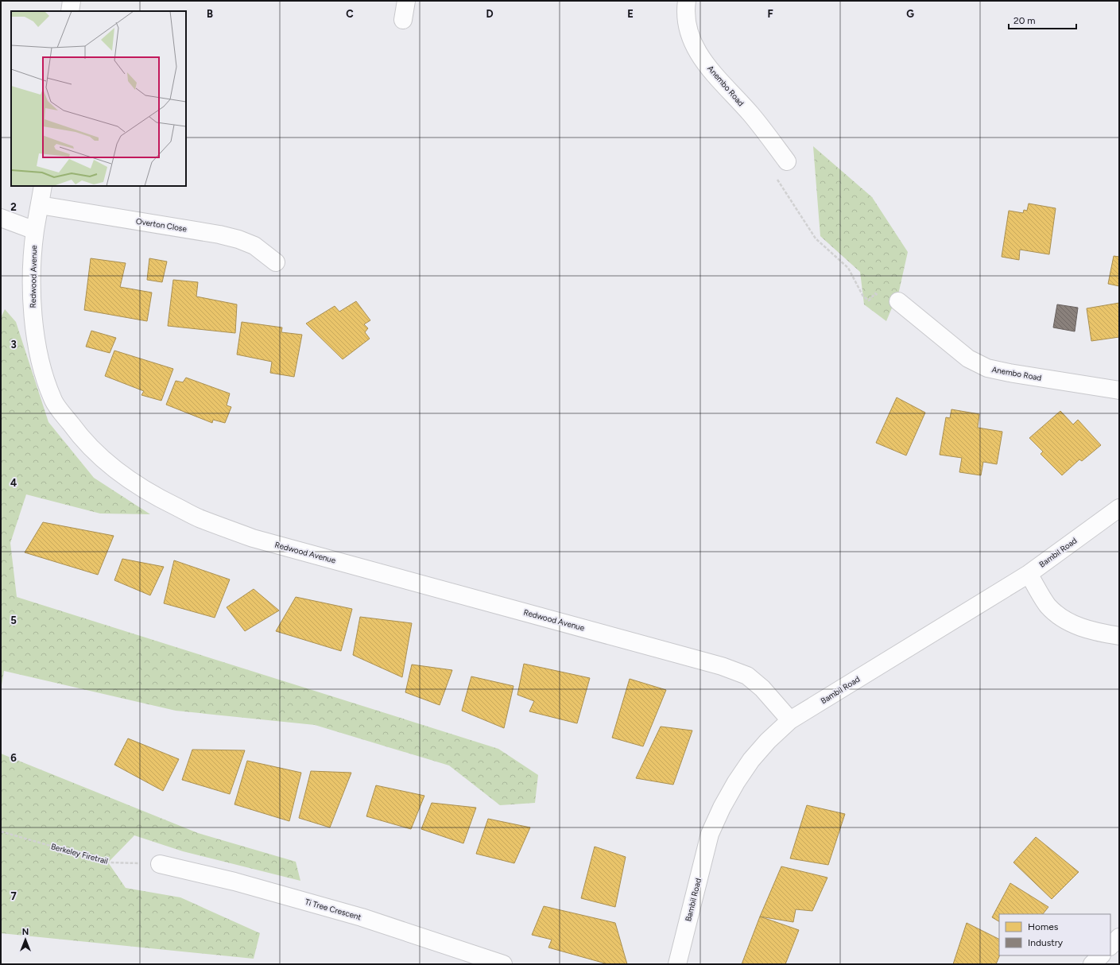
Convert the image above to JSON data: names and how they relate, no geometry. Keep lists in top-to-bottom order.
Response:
{
  "streets": {
    "street": [
      "Anembo Road",
      "Overton Close",
      "Redwood Avenue",
      "Bambil Road",
      "Ti Tree Crescent"
    ],
    "path": ["Berkeley Firetrail"]
  },
  "crossings": [
    ["Overton Close", "Redwood Avenue"],
    ["Redwood Avenue", "Bambil Road"],
    ["Berkeley Firetrail", "Ti Tree Crescent"]
  ],
  "legend": ["Homes", "Industry"],
  "scale_bar": "20 m",
  "north": "top",
  "grid": {
    "columns": [
      "B",
      "C",
      "D",
      "E",
      "F",
      "G"
    ],
    "rows": [
      "2",
      "3",
      "4",
      "5",
      "6",
      "7"
    ]
  }
}
